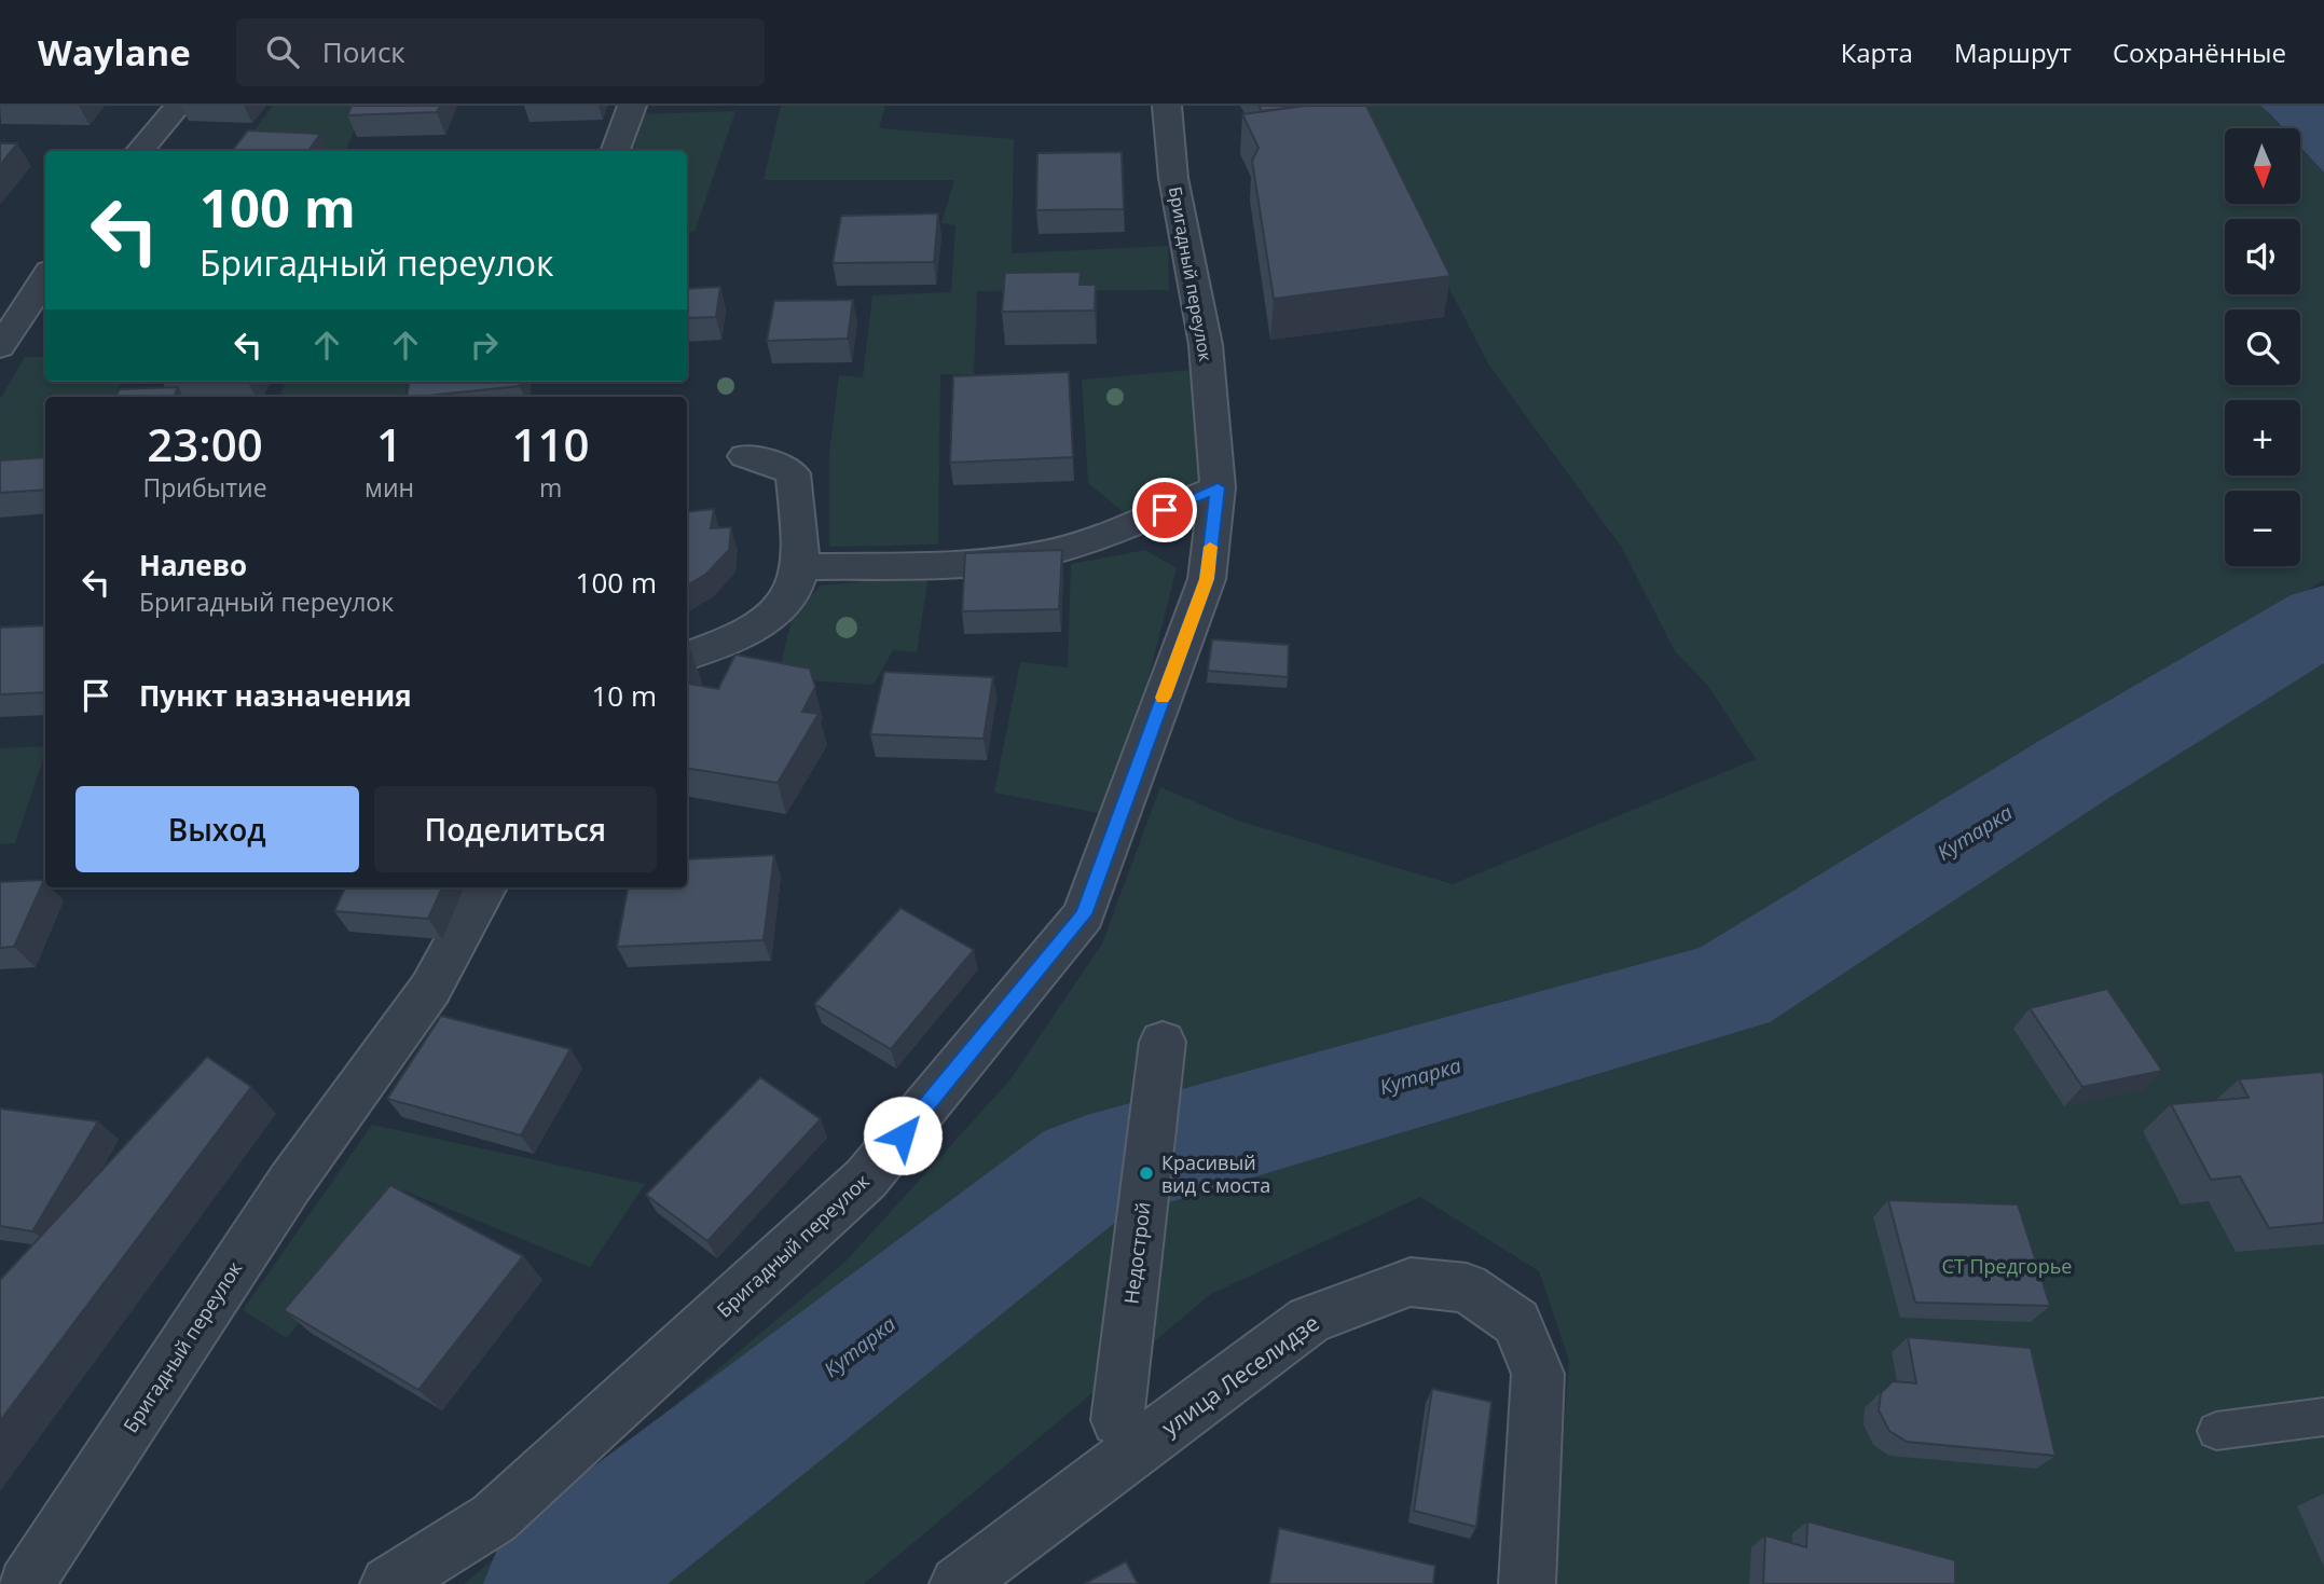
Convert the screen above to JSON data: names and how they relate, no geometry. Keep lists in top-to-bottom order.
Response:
{
  "streets": {
    "street": ["Бригадный переулок", "Недострой", "улица Леселидзе"]
  },
  "water": ["Кутарка"],
  "parks": ["СТ Предгорье"],
  "places": ["Красивый вид с моста"],
  "north": "bottom",
  "page": {
    "header": "Waylane",
    "search": "Поиск",
    "nav": ["Карта", "Маршрут", "Сохранённые"],
    "map_buttons": ["+", "−"],
    "turn": ["100 m", "Бригадный переулок"],
    "eta": [
      "23:00",
      "Прибытие",
      "1",
      "мин",
      "110",
      "m"
    ],
    "list": [
      {
        "name": "Налево",
        "note": "Бригадный переулок",
        "value": "100 m"
      },
      {
        "name": "Пункт назначения",
        "value": "10 m"
      }
    ],
    "buttons": ["Выход", "Поделиться"]
  }
}
